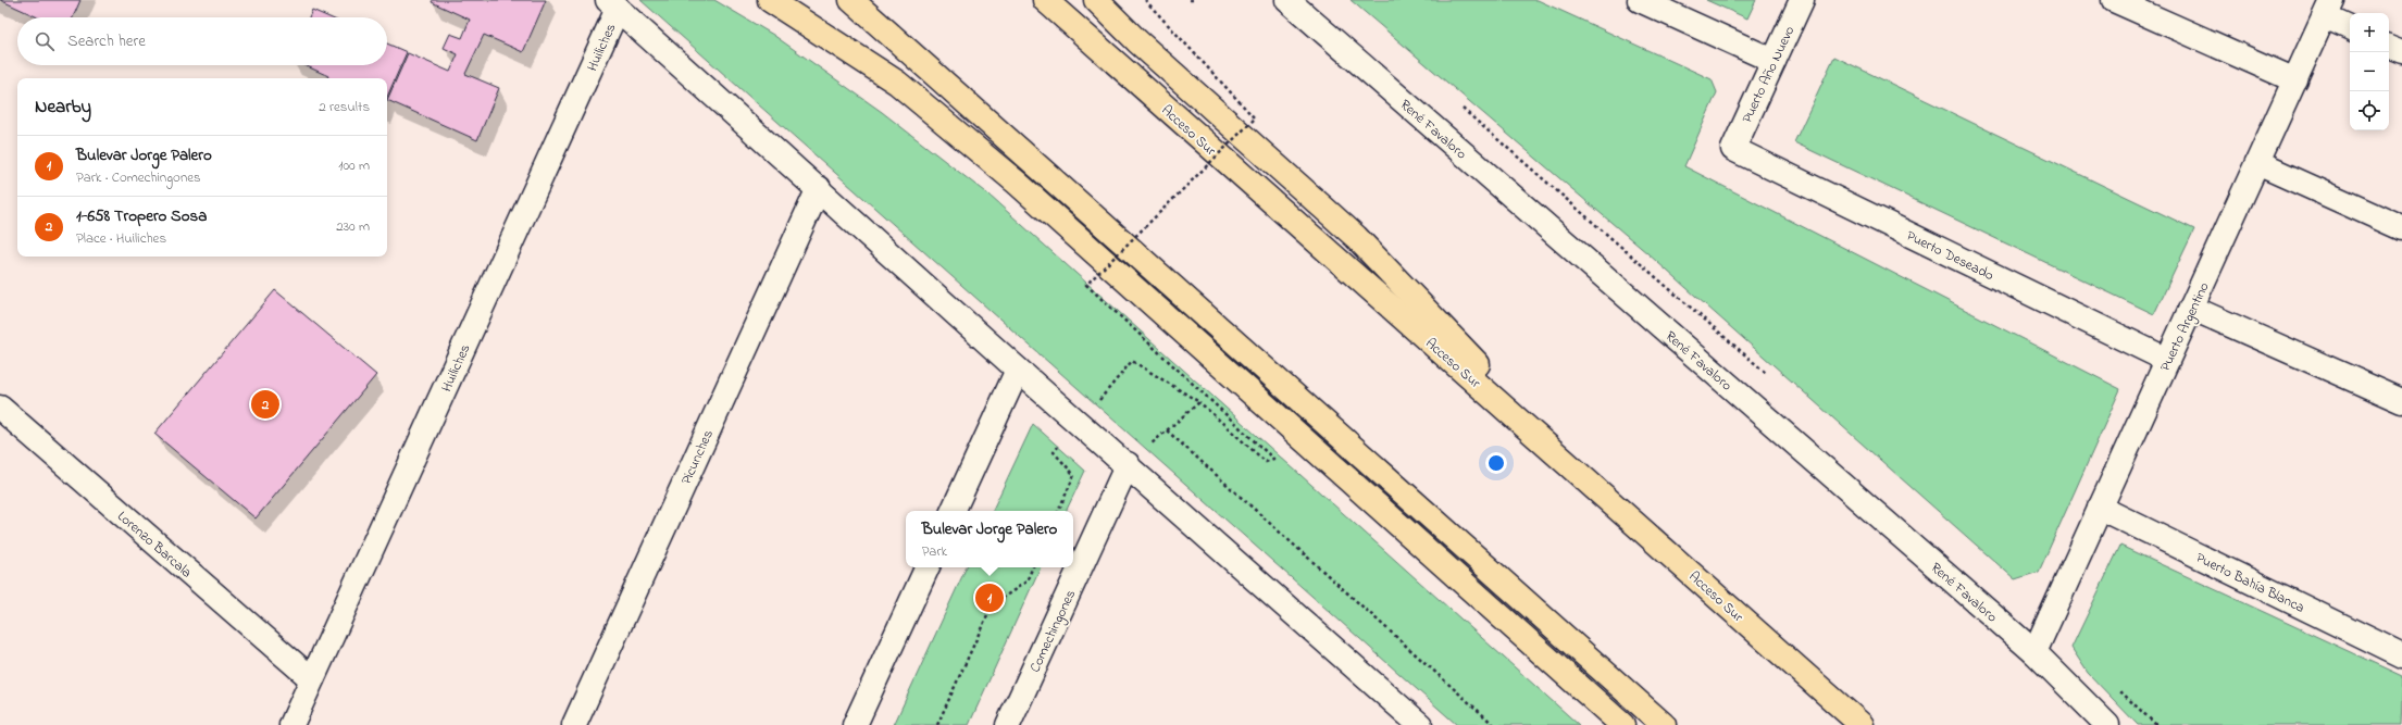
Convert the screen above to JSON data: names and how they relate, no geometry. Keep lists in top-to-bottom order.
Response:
{
  "streets": {
    "highway": ["Acceso Sur"],
    "street": [
      "Huiliches",
      "Puerto Año Nuevo",
      "René Favaloro",
      "Puerto Deseado",
      "Puerto Argentino",
      "Picunches",
      "Lorenzo Barcala",
      "Puerto Bahía Blanca",
      "Comechingones"
    ]
  },
  "crossings": [
    ["Huiliches", "Lorenzo Barcala"],
    ["Puerto Año Nuevo", "Puerto Deseado"],
    ["René Favaloro", "Puerto Argentino"],
    ["Puerto Deseado", "Puerto Argentino"],
    ["Puerto Argentino", "Puerto Bahía Blanca"]
  ],
  "page": {
    "map_buttons": ["+", "−"],
    "search": "Search here",
    "heading": ["Nearby", "2 results"],
    "list": [
      {
        "mark": "1",
        "name": "Bulevar Jorge Palero",
        "note": "Park · Comechingones",
        "value": "100 m"
      },
      {
        "mark": "2",
        "name": "1-658 Tropero Sosa",
        "note": "Place · Huiliches",
        "value": "230 m"
      }
    ],
    "pins": ["2", "1"],
    "popup": ["Bulevar Jorge Palero", "Park"]
  }
}
